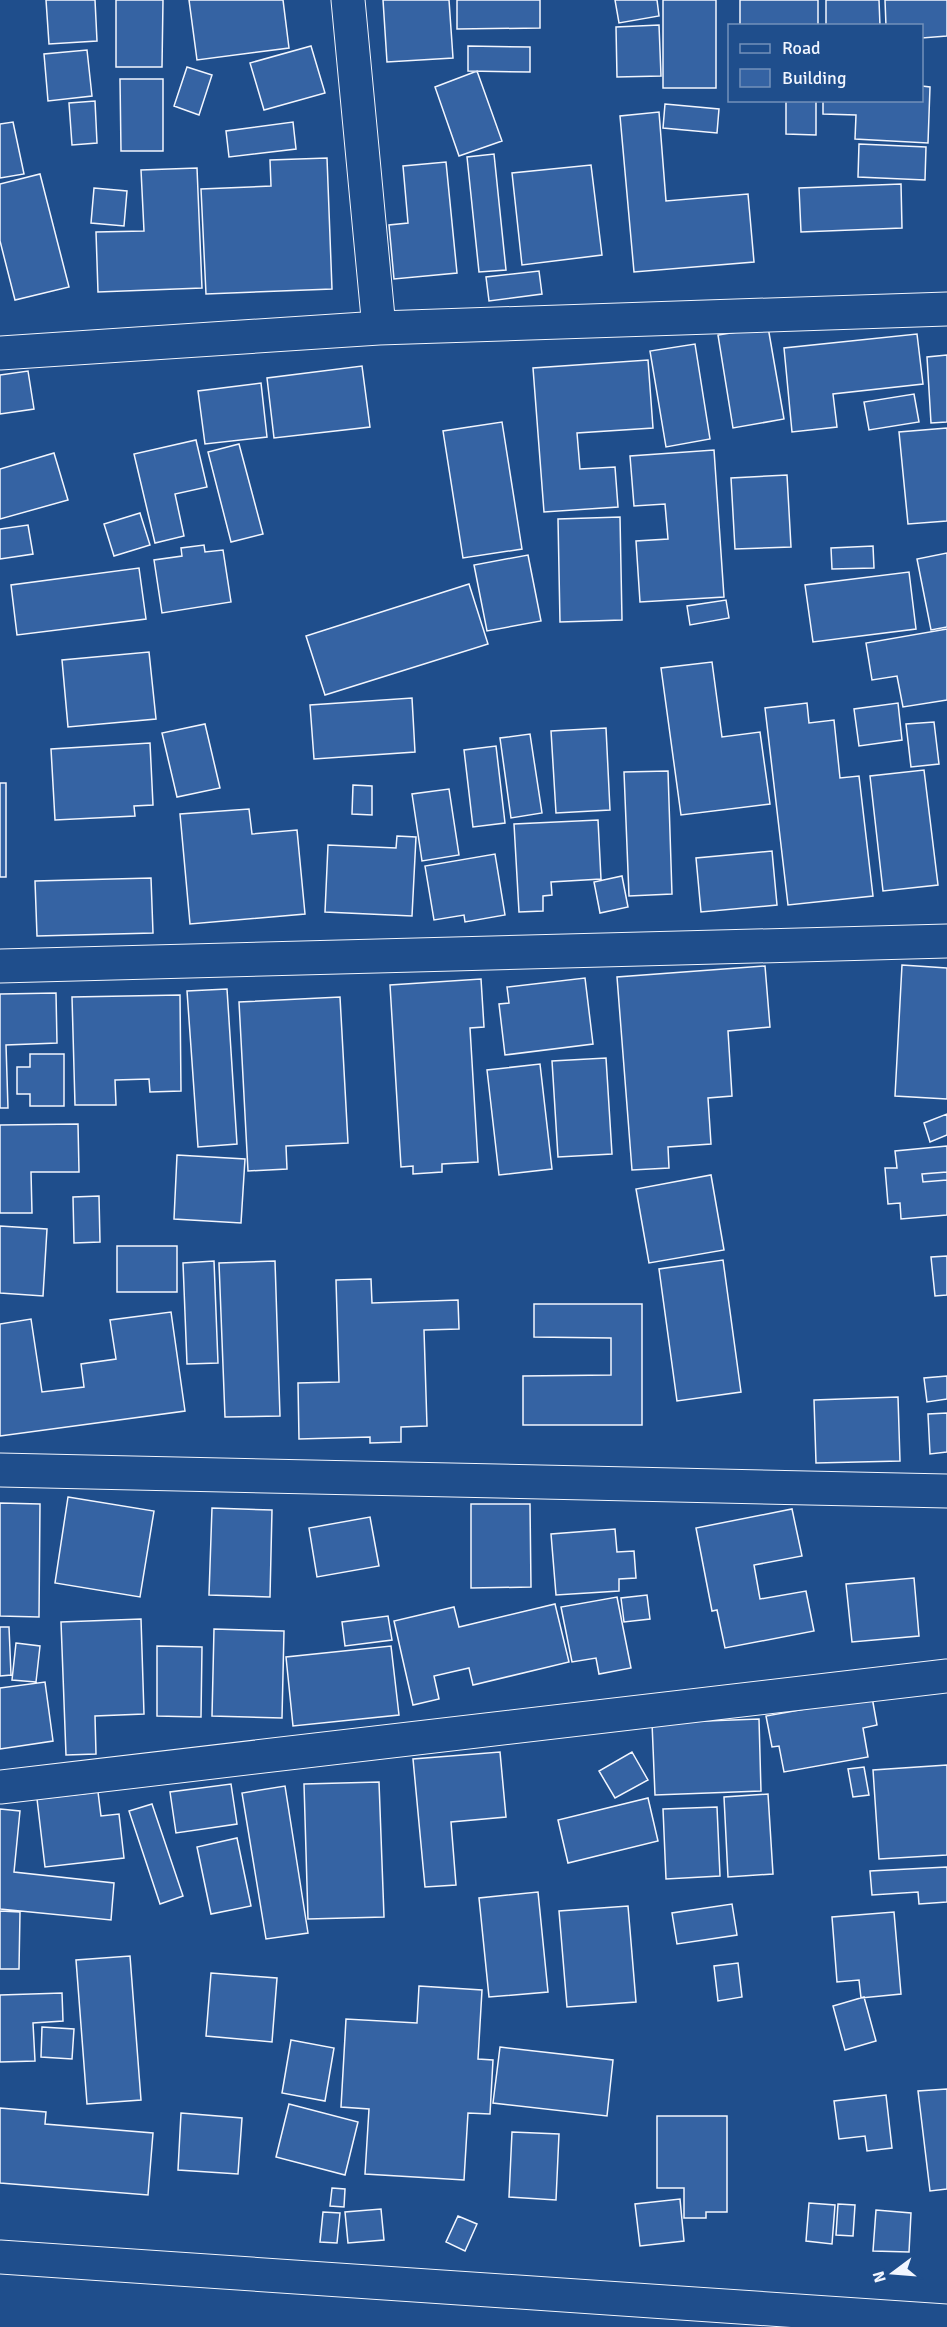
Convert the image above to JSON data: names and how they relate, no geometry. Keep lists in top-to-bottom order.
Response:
{
  "legend": ["Road", "Building"],
  "north": "left"
}
